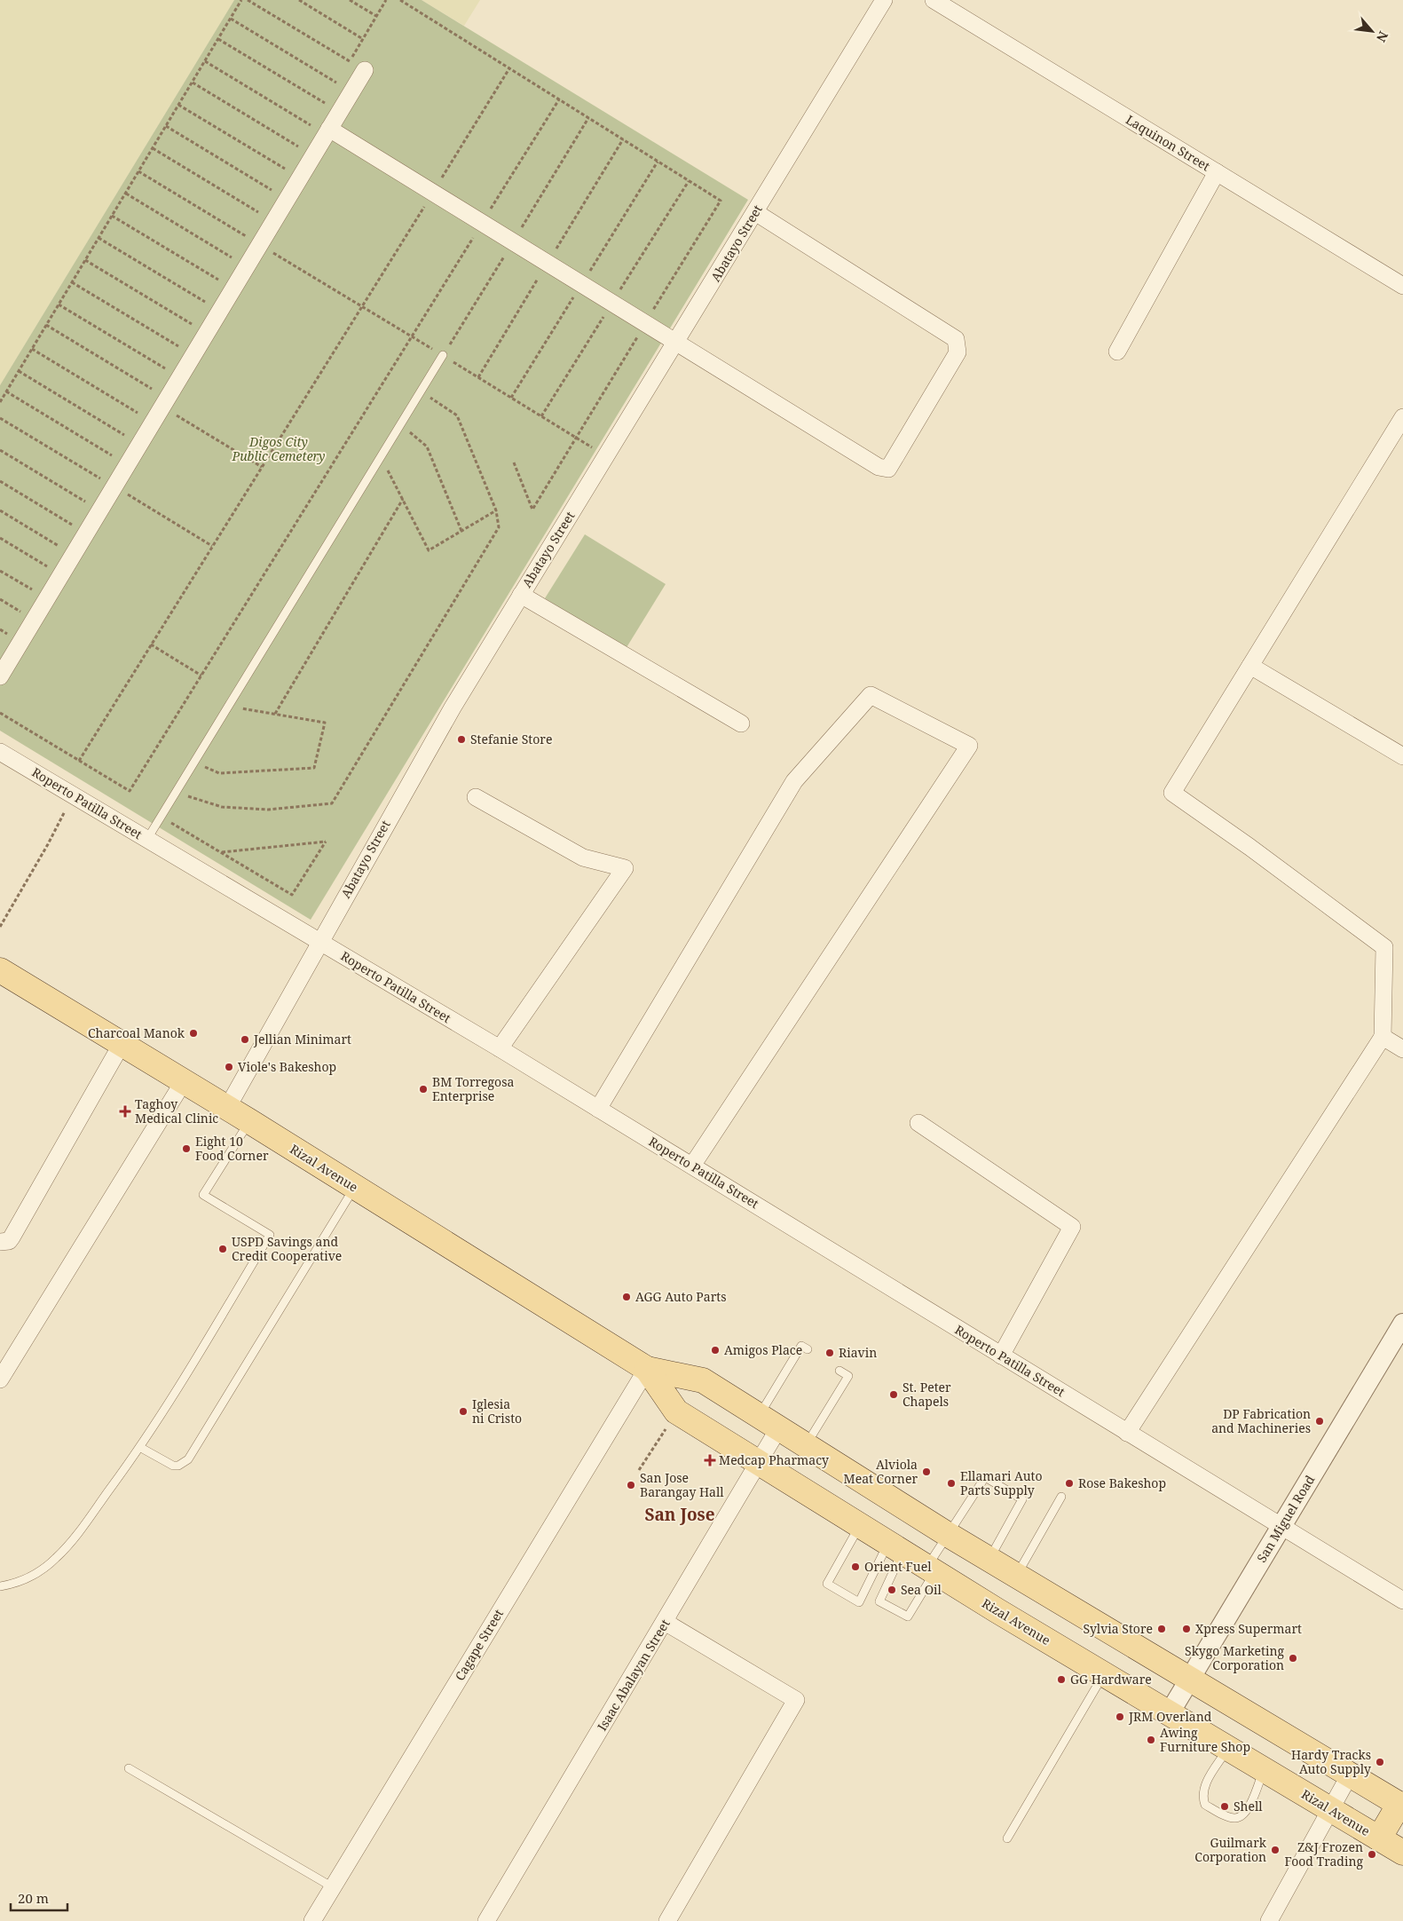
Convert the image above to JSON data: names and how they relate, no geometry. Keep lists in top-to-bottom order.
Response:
{
  "streets": {
    "main road": ["Rizal Avenue"],
    "street": [
      "Laquinon Street",
      "Abatayo Street",
      "Roperto Patilla Street",
      "San Miguel Road",
      "Cagape Street",
      "Isaac Abalayan Street"
    ]
  },
  "crossings": [
    ["Abatayo Street", "Roperto Patilla Street"],
    ["Abatayo Street", "Rizal Avenue"],
    ["Roperto Patilla Street", "San Miguel Road"],
    ["Rizal Avenue", "San Miguel Road"],
    ["Rizal Avenue", "Cagape Street"],
    ["Rizal Avenue", "Isaac Abalayan Street"]
  ],
  "districts": ["San Jose"],
  "parks": ["Digos City Public Cemetery"],
  "places": {
    "other": [
      "Stefanie Store",
      "Charcoal Manok",
      "Jellian Minimart",
      "Viole's Bakeshop",
      "BM Torregosa Enterprise",
      "Eight 10 Food Corner",
      "USPD Savings and Credit Cooperative",
      "AGG Auto Parts",
      "Amigos Place",
      "Riavin",
      "St. Peter Chapels",
      "Iglesia ni Cristo",
      "DP Fabrication and Machineries",
      "Alviola Meat Corner",
      "Ellamari Auto Parts Supply",
      "Rose Bakeshop",
      "San Jose Barangay Hall",
      "Orient Fuel",
      "Sea Oil",
      "Sylvia Store",
      "Xpress Supermart",
      "Skygo Marketing Corporation",
      "GG Hardware",
      "JRM Overland",
      "Awing Furniture Shop",
      "Hardy Tracks Auto Supply",
      "Shell",
      "Guilmark Corporation",
      "Z&J Frozen Food Trading"
    ],
    "health": ["Taghoy Medical Clinic", "Medcap Pharmacy"]
  },
  "scale_bar": "20 m",
  "north": "bottom right"
}
